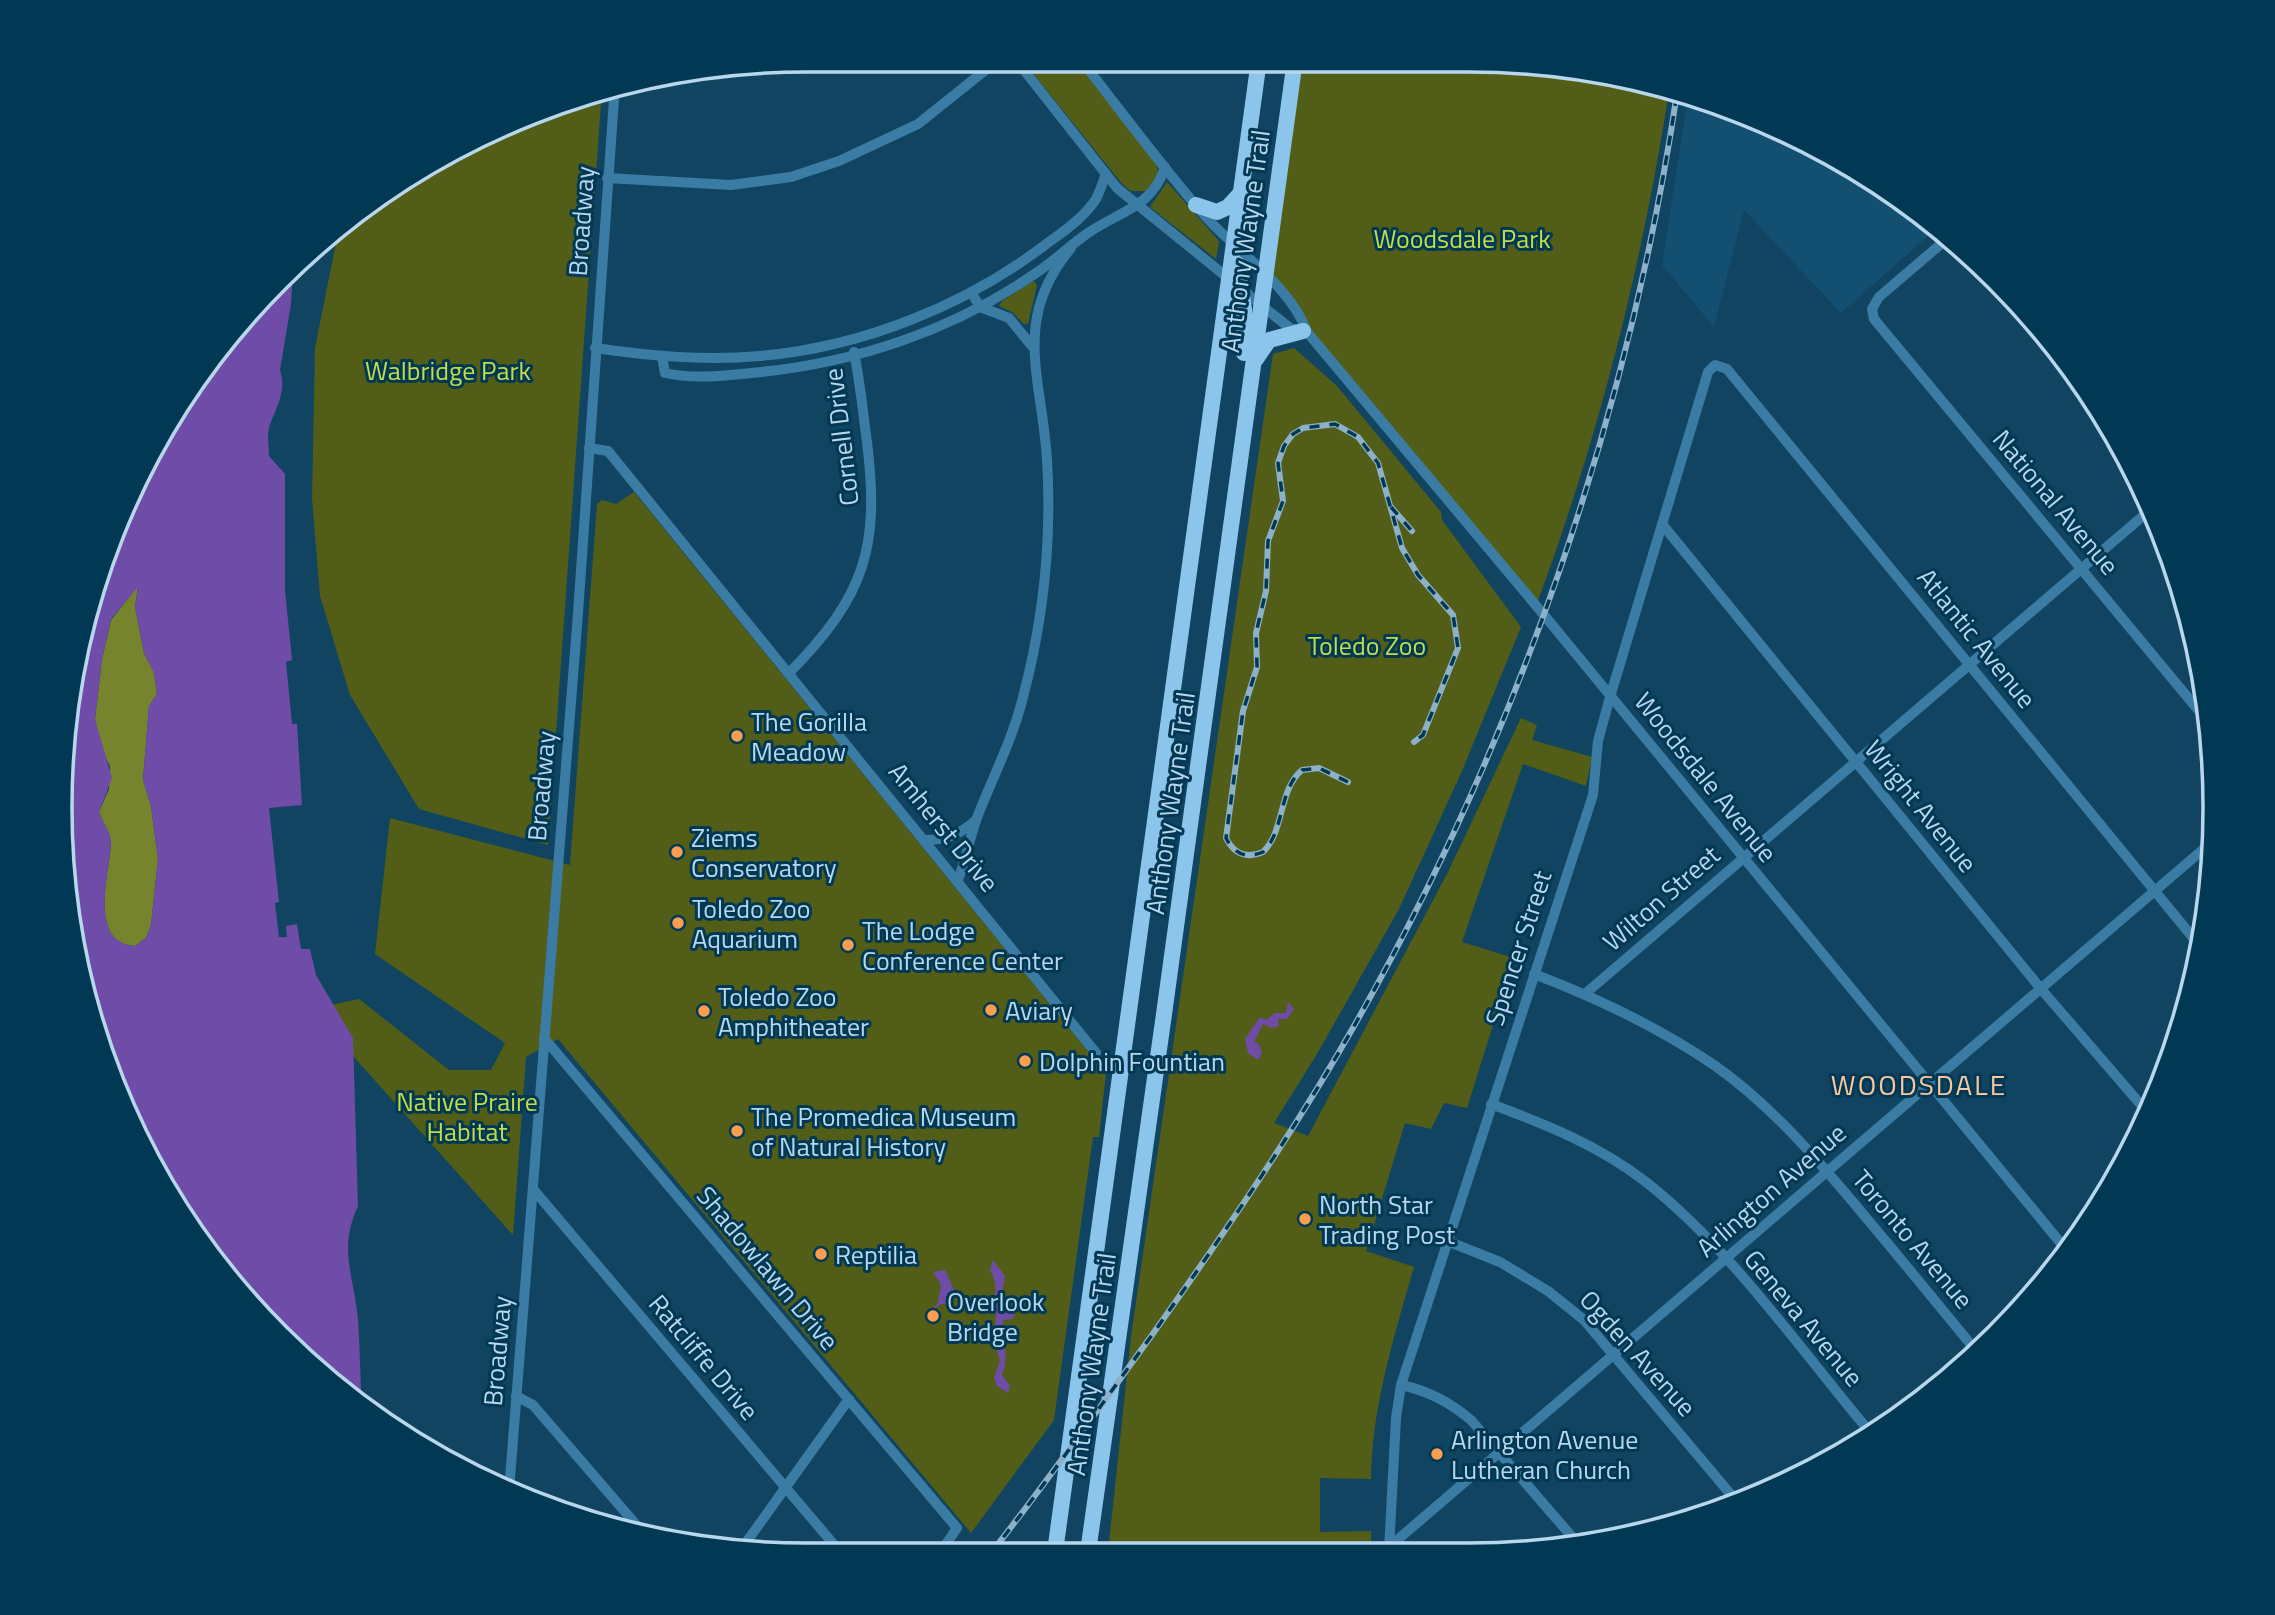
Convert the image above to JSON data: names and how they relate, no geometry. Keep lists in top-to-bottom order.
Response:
{
  "streets": {
    "highway": ["Anthony Wayne Trail"],
    "street": [
      "Broadway",
      "Cornell Drive",
      "National Avenue",
      "Atlantic Avenue",
      "Woodsdale Avenue",
      "Wright Avenue",
      "Amherst Drive",
      "Wilton Street",
      "Spencer Street",
      "Arlington Avenue",
      "Toronto Avenue",
      "Shadowlawn Drive",
      "Geneva Avenue",
      "Ogden Avenue",
      "Ratcliffe Drive"
    ]
  },
  "crossings": [
    ["Broadway", "Amherst Drive"],
    ["Broadway", "Shadowlawn Drive"],
    ["Broadway", "Ratcliffe Drive"],
    ["Anthony Wayne Trail", "Woodsdale Avenue"],
    ["Cornell Drive", "Amherst Drive"],
    ["National Avenue", "Wilton Street"],
    ["Atlantic Avenue", "Wilton Street"],
    ["Atlantic Avenue", "Spencer Street"],
    ["Atlantic Avenue", "Arlington Avenue"],
    ["Woodsdale Avenue", "Wilton Street"],
    ["Woodsdale Avenue", "Spencer Street"],
    ["Woodsdale Avenue", "Arlington Avenue"],
    ["Wright Avenue", "Wilton Street"],
    ["Wright Avenue", "Spencer Street"],
    ["Wright Avenue", "Arlington Avenue"],
    ["Wilton Street", "Toronto Avenue"],
    ["Spencer Street", "Toronto Avenue"],
    ["Spencer Street", "Geneva Avenue"],
    ["Spencer Street", "Ogden Avenue"],
    ["Arlington Avenue", "Toronto Avenue"],
    ["Arlington Avenue", "Geneva Avenue"],
    ["Arlington Avenue", "Ogden Avenue"]
  ],
  "districts": ["WOODSDALE"],
  "parks": [
    "Woodsdale Park",
    "Walbridge Park",
    "Toledo Zoo",
    "Native Praire Habitat"
  ],
  "places": [
    "The Gorilla Meadow",
    "Ziems Conservatory",
    "Toledo Zoo Aquarium",
    "The Lodge Conference Center",
    "Aviary",
    "Toledo Zoo Amphitheater",
    "Dolphin Fountian",
    "The Promedica Museum of Natural History",
    "North Star Trading Post",
    "Reptilia",
    "Overlook Bridge",
    "Arlington Avenue Lutheran Church"
  ]
}
